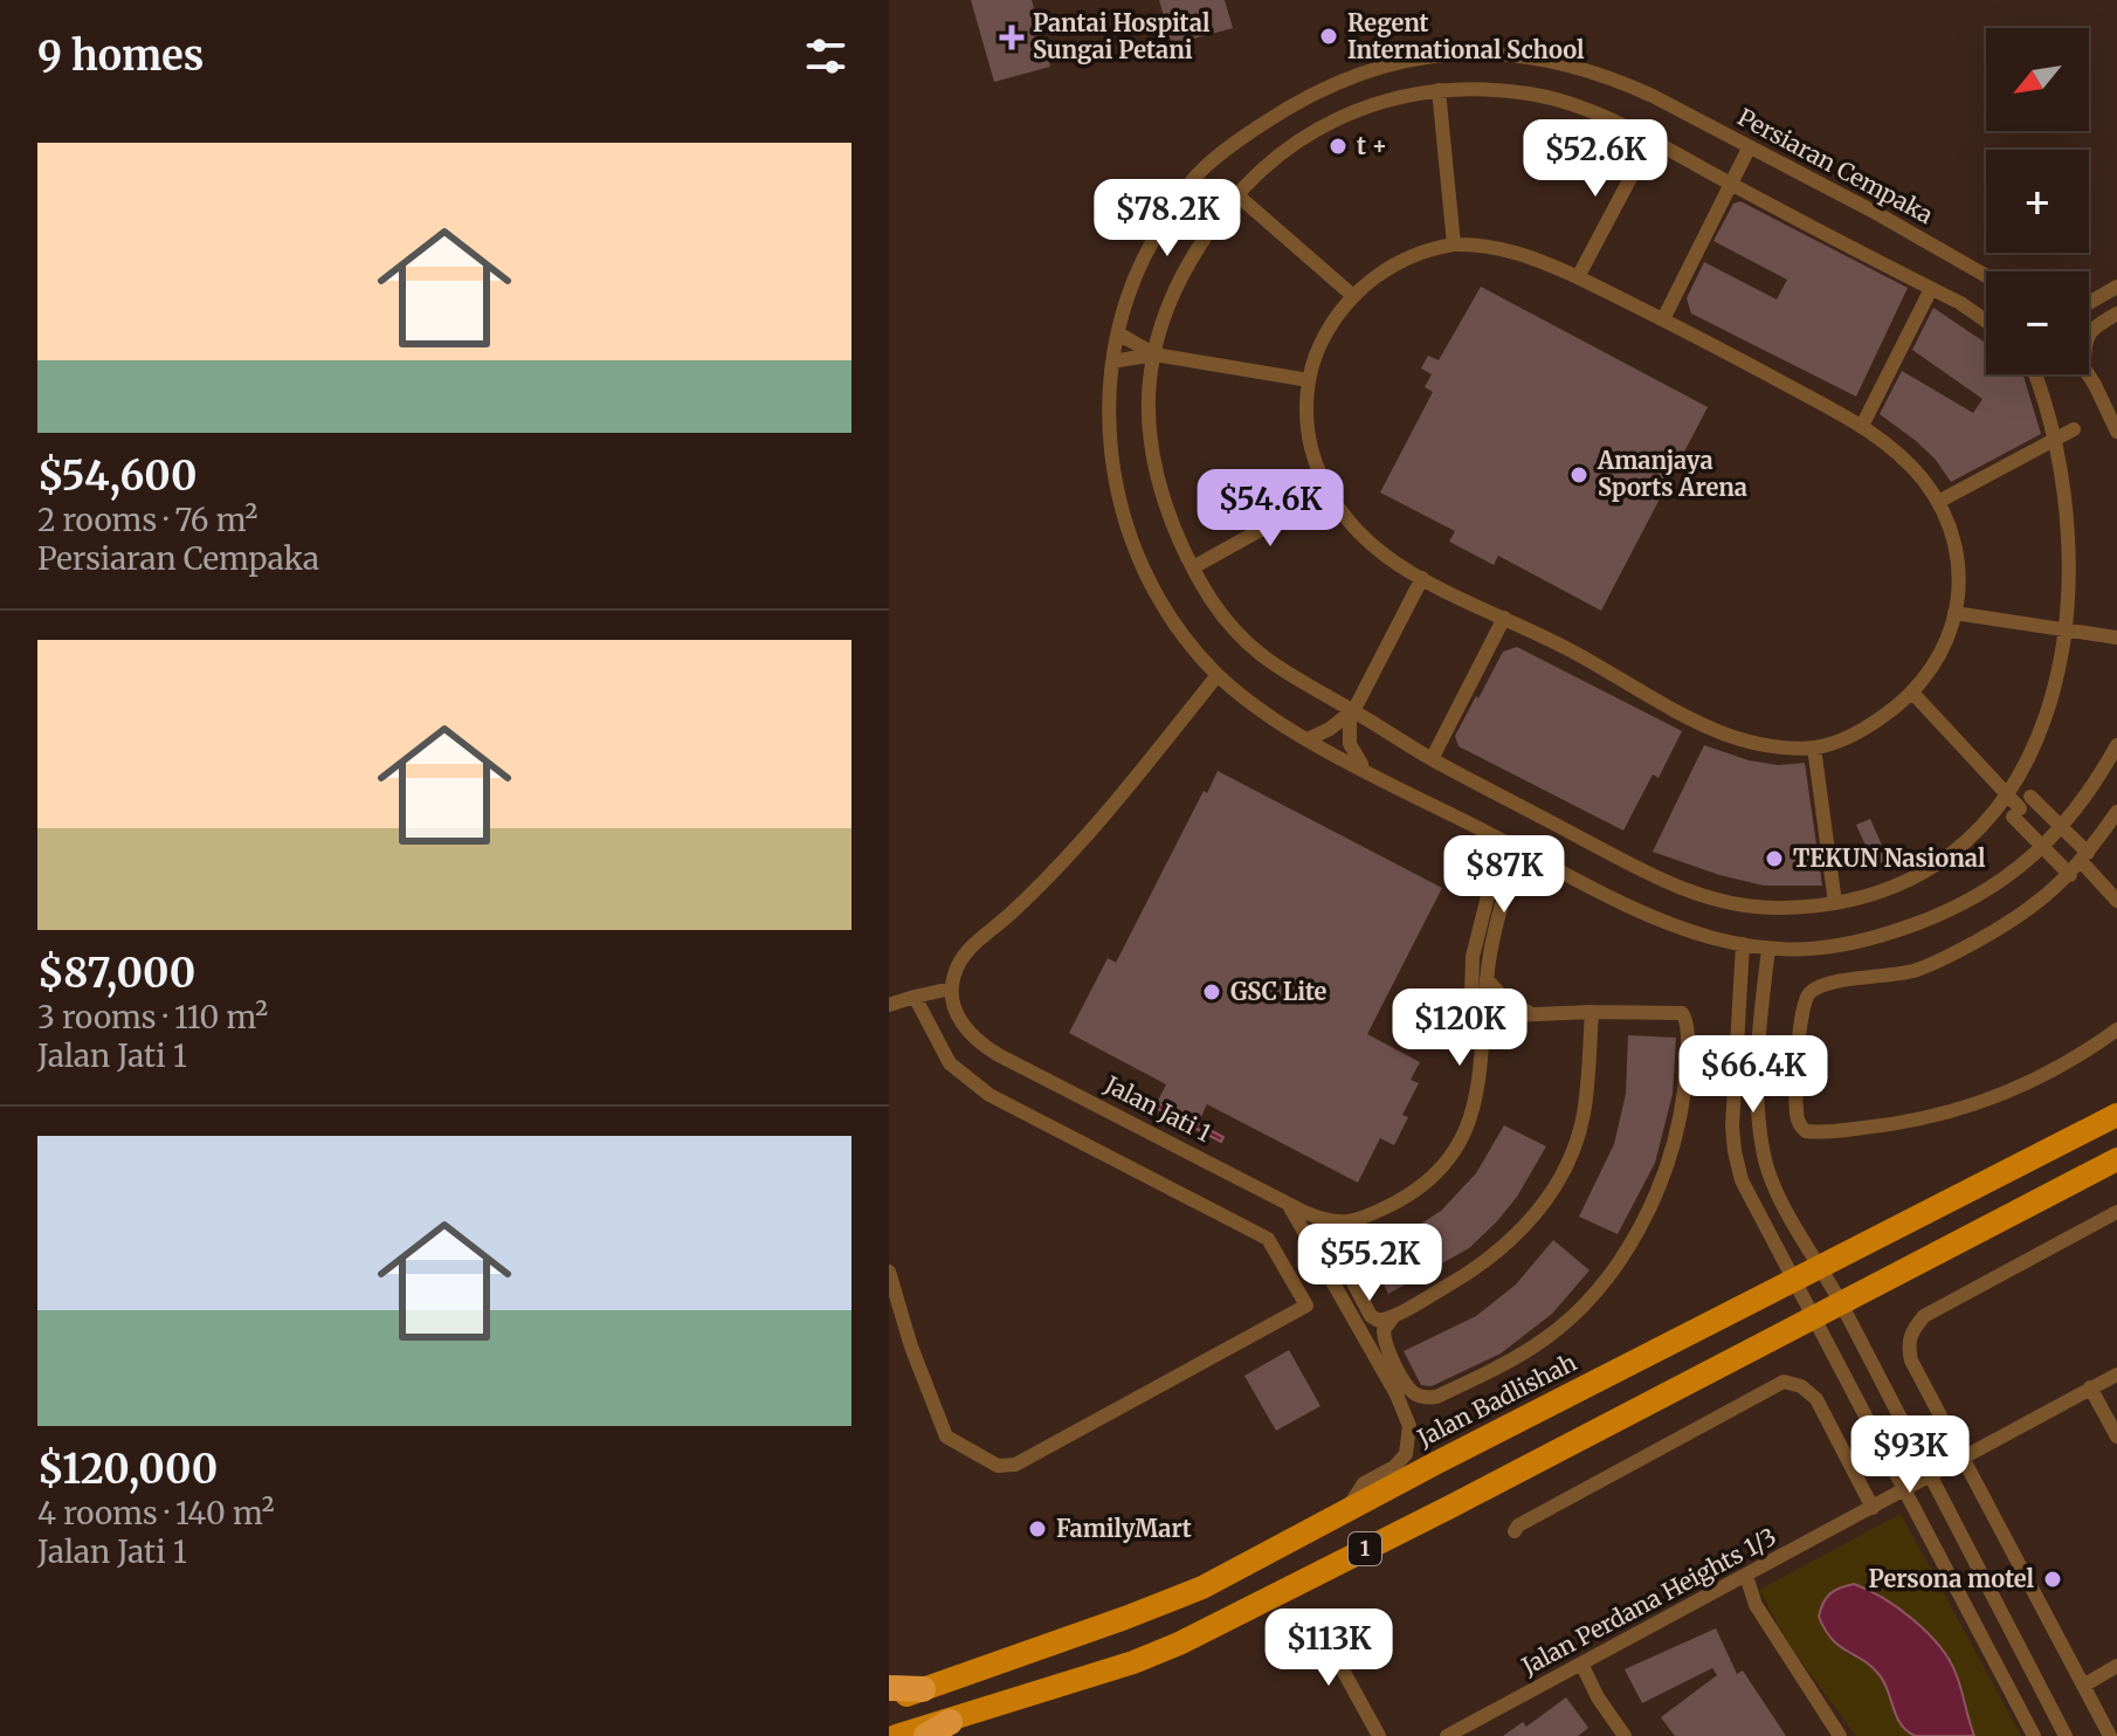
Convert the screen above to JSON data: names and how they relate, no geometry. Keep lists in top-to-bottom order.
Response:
{
  "streets": {
    "main road": ["Jalan Badlishah", "1"],
    "street": ["Persiaran Cempaka", "Jalan Jati 1", "Jalan Perdana Heights 1/3"]
  },
  "places": {
    "other": [
      "Regent International School",
      "t +",
      "Amanjaya Sports Arena",
      "TEKUN Nasional",
      "GSC Lite",
      "FamilyMart",
      "Persona motel"
    ],
    "health": ["Pantai Hospital Sungai Petani"]
  },
  "north": "bottom left",
  "page": {
    "heading": "9 homes",
    "map_buttons": ["+", "−"],
    "list": [
      {
        "name": "$54,600",
        "note": "2 rooms · 76 m² · Persiaran Cempaka"
      },
      {
        "name": "$87,000",
        "note": "3 rooms · 110 m² · Jalan Jati 1"
      },
      {
        "name": "$120,000",
        "note": "4 rooms · 140 m² · Jalan Jati 1"
      }
    ],
    "price": [
      "$52.6K",
      "$78.2K",
      "$54.6K",
      "$87K",
      "$120K",
      "$66.4K",
      "$55.2K",
      "$93K",
      "$113K"
    ]
  }
}
